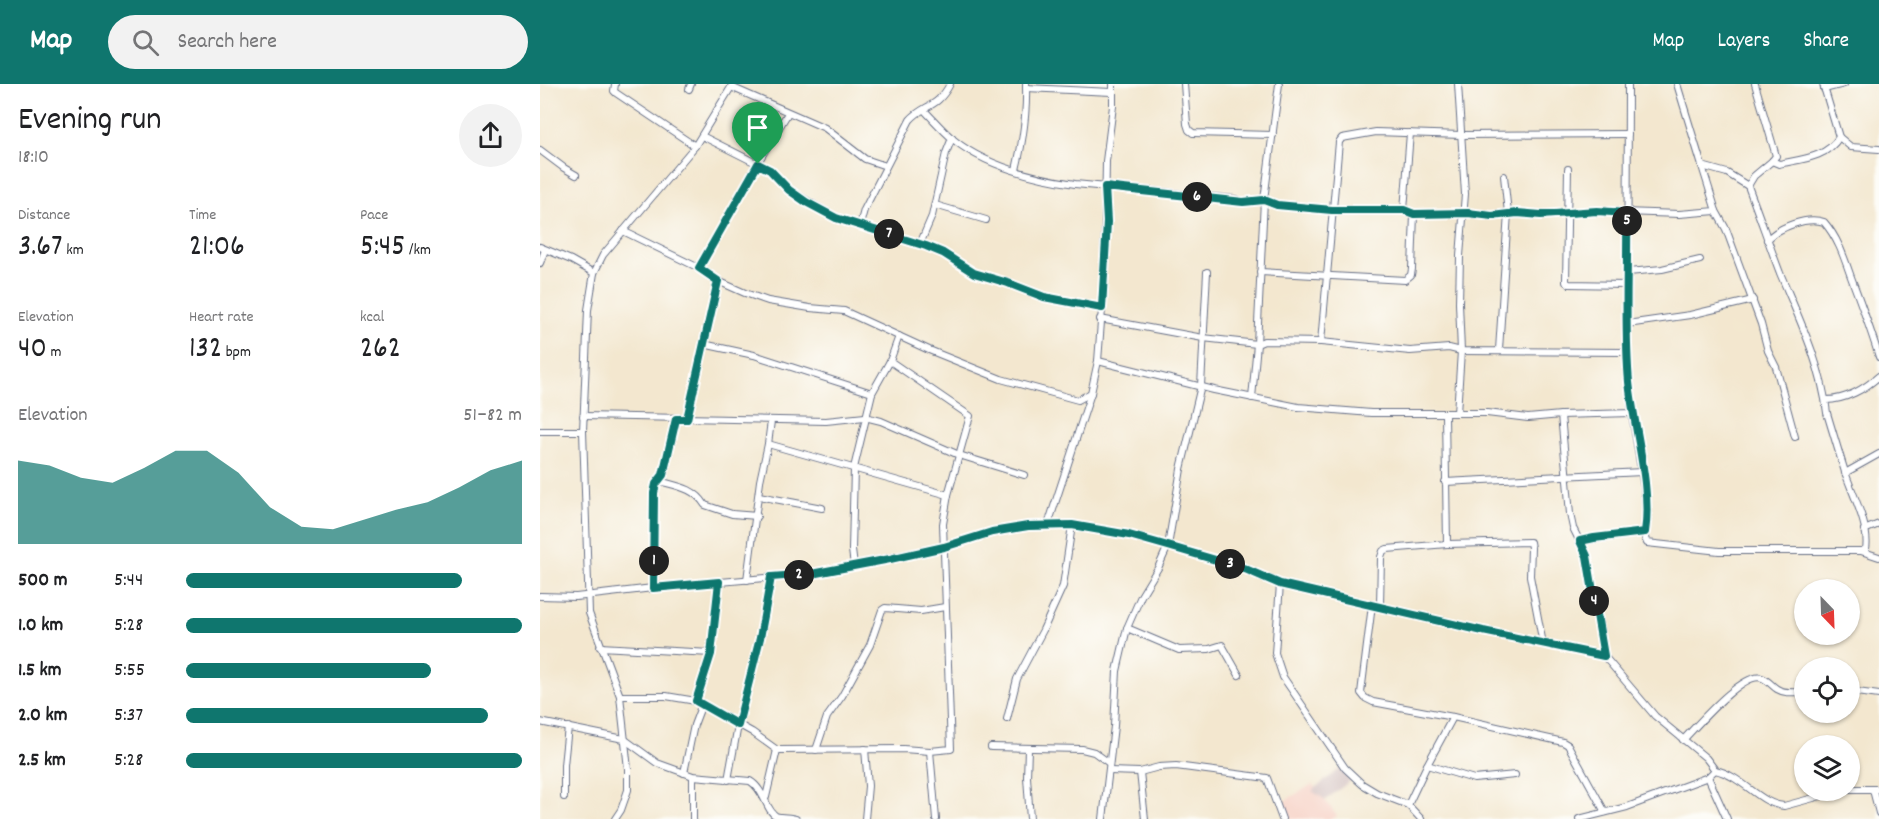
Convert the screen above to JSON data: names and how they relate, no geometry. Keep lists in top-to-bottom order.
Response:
{
  "north": "bottom right",
  "page": {
    "header": "Map",
    "search": "Search here",
    "nav": ["Map", "Layers", "Share"],
    "heading": ["Evening run", "18:10"],
    "pins": [
      "6",
      "5",
      "7",
      "1",
      "3",
      "2",
      "4"
    ],
    "stats": [
      ["Distance", "3.67 km"],
      ["Time", "21:06"],
      ["Pace", "5:45 /km"],
      ["Elevation", "40 m"],
      ["Heart rate", "132 bpm"],
      ["kcal", "262"]
    ],
    "chart": ["Elevation", "51–82 m"],
    "list": [
      {
        "name": "500 m",
        "note": "5:44"
      },
      {
        "name": "1.0 km",
        "note": "5:28"
      },
      {
        "name": "1.5 km",
        "note": "5:55"
      },
      {
        "name": "2.0 km",
        "note": "5:37"
      },
      {
        "name": "2.5 km",
        "note": "5:28"
      }
    ]
  }
}
